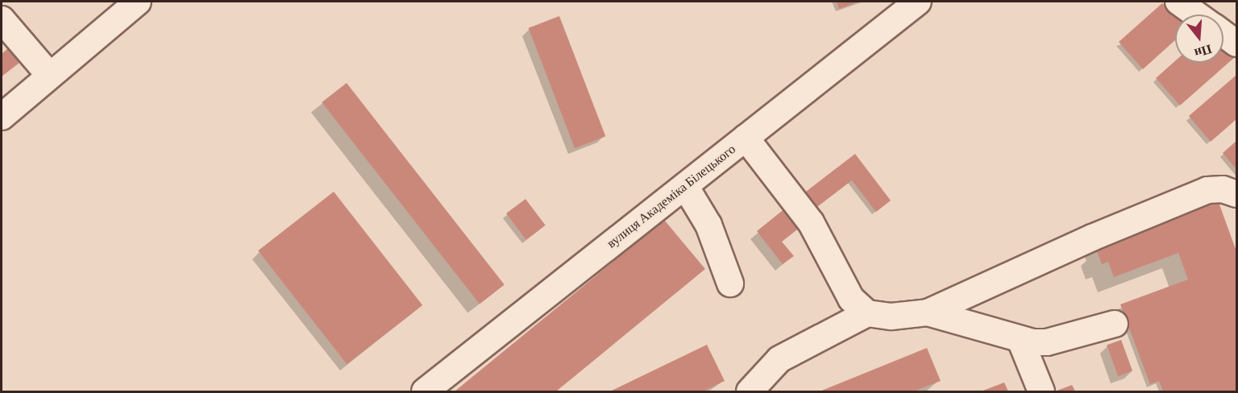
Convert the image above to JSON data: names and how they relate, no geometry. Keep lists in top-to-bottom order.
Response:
{
  "streets": {
    "street": ["вулиця Академіка Білецького"]
  },
  "north": "bottom"
}
